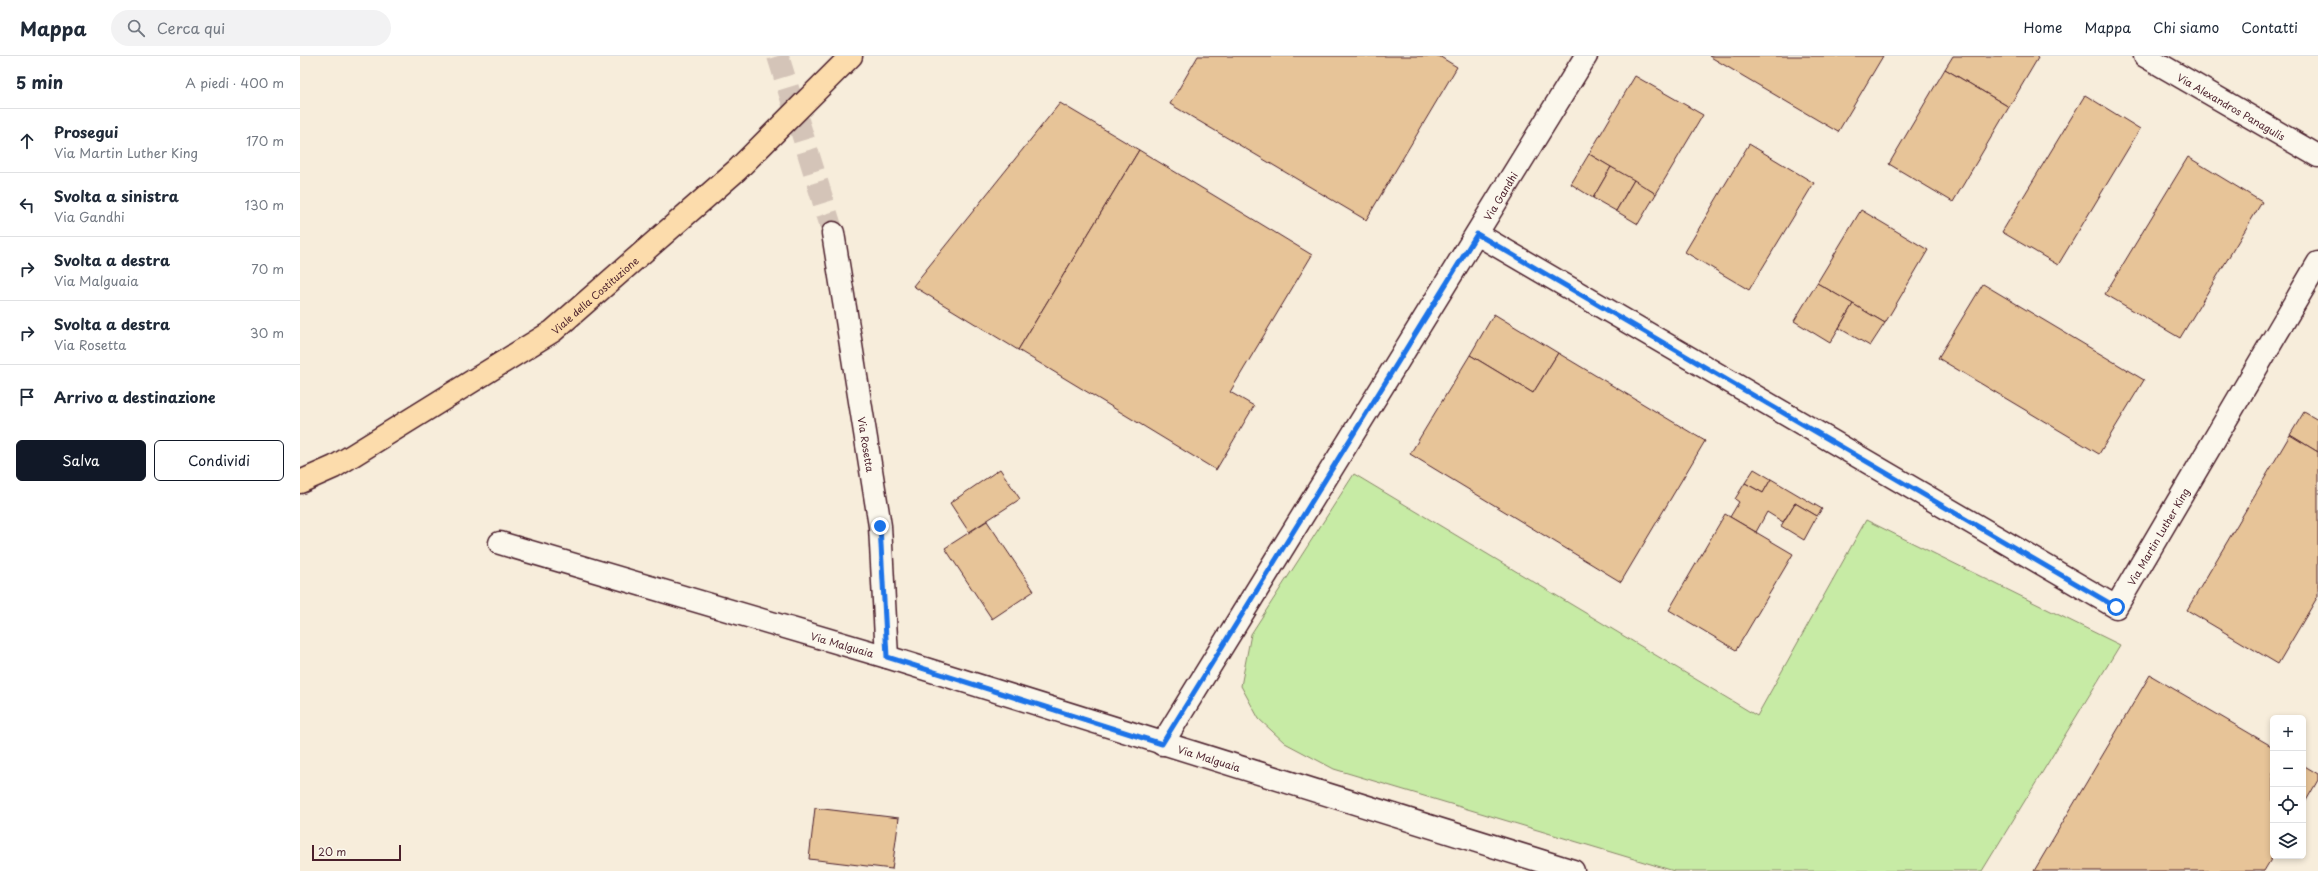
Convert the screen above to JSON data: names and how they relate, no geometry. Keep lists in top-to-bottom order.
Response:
{
  "streets": {
    "main road": ["Viale della Costituzione"],
    "street": [
      "Via Alexandros Panagulis",
      "Via Gandhi",
      "Via Rosetta",
      "Via Martin Luther King",
      "Via Malguaia"
    ]
  },
  "crossings": [
    ["Via Gandhi", "Via Martin Luther King"],
    ["Via Gandhi", "Via Malguaia"],
    ["Via Rosetta", "Via Malguaia"]
  ],
  "scale_bar": "20 m",
  "page": {
    "header": "Mappa",
    "search": "Cerca qui",
    "nav": [
      "Home",
      "Mappa",
      "Chi siamo",
      "Contatti"
    ],
    "heading": ["5 min", "A piedi · 400 m"],
    "list": [
      ["Prosegui", "Via Martin Luther King", "170 m"],
      ["Svolta a sinistra", "Via Gandhi", "130 m"],
      ["Svolta a destra", "Via Malguaia", "70 m"],
      ["Svolta a destra", "Via Rosetta", "30 m"],
      "Arrivo a destinazione"
    ],
    "buttons": ["Salva", "Condividi"],
    "map_buttons": ["+", "−"],
    "scale": "20 m"
  }
}
